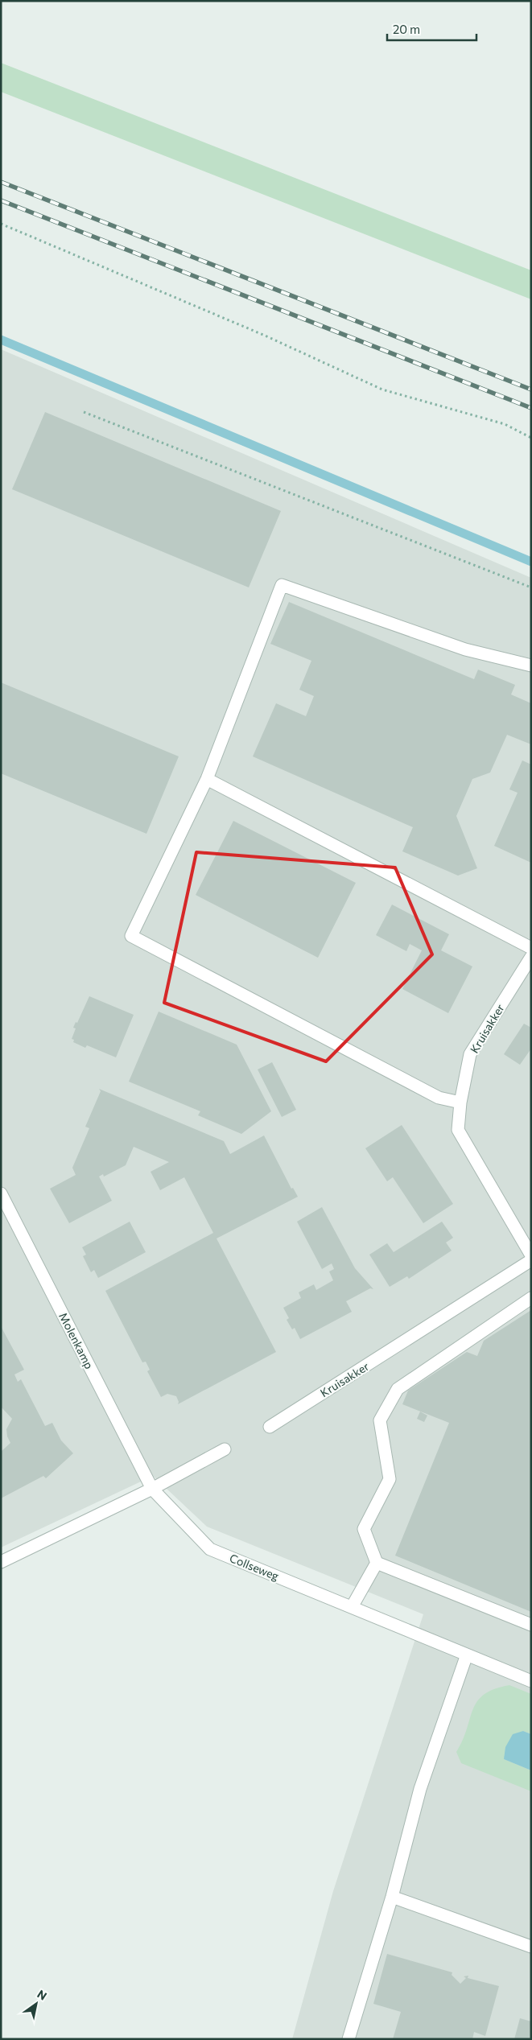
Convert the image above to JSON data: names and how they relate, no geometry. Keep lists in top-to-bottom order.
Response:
{
  "streets": {
    "street": ["Kruisakker", "Molenkamp", "Collseweg"]
  },
  "crossings": [
    ["Molenkamp", "Collseweg"]
  ],
  "scale_bar": "20 m",
  "north": "top right"
}
